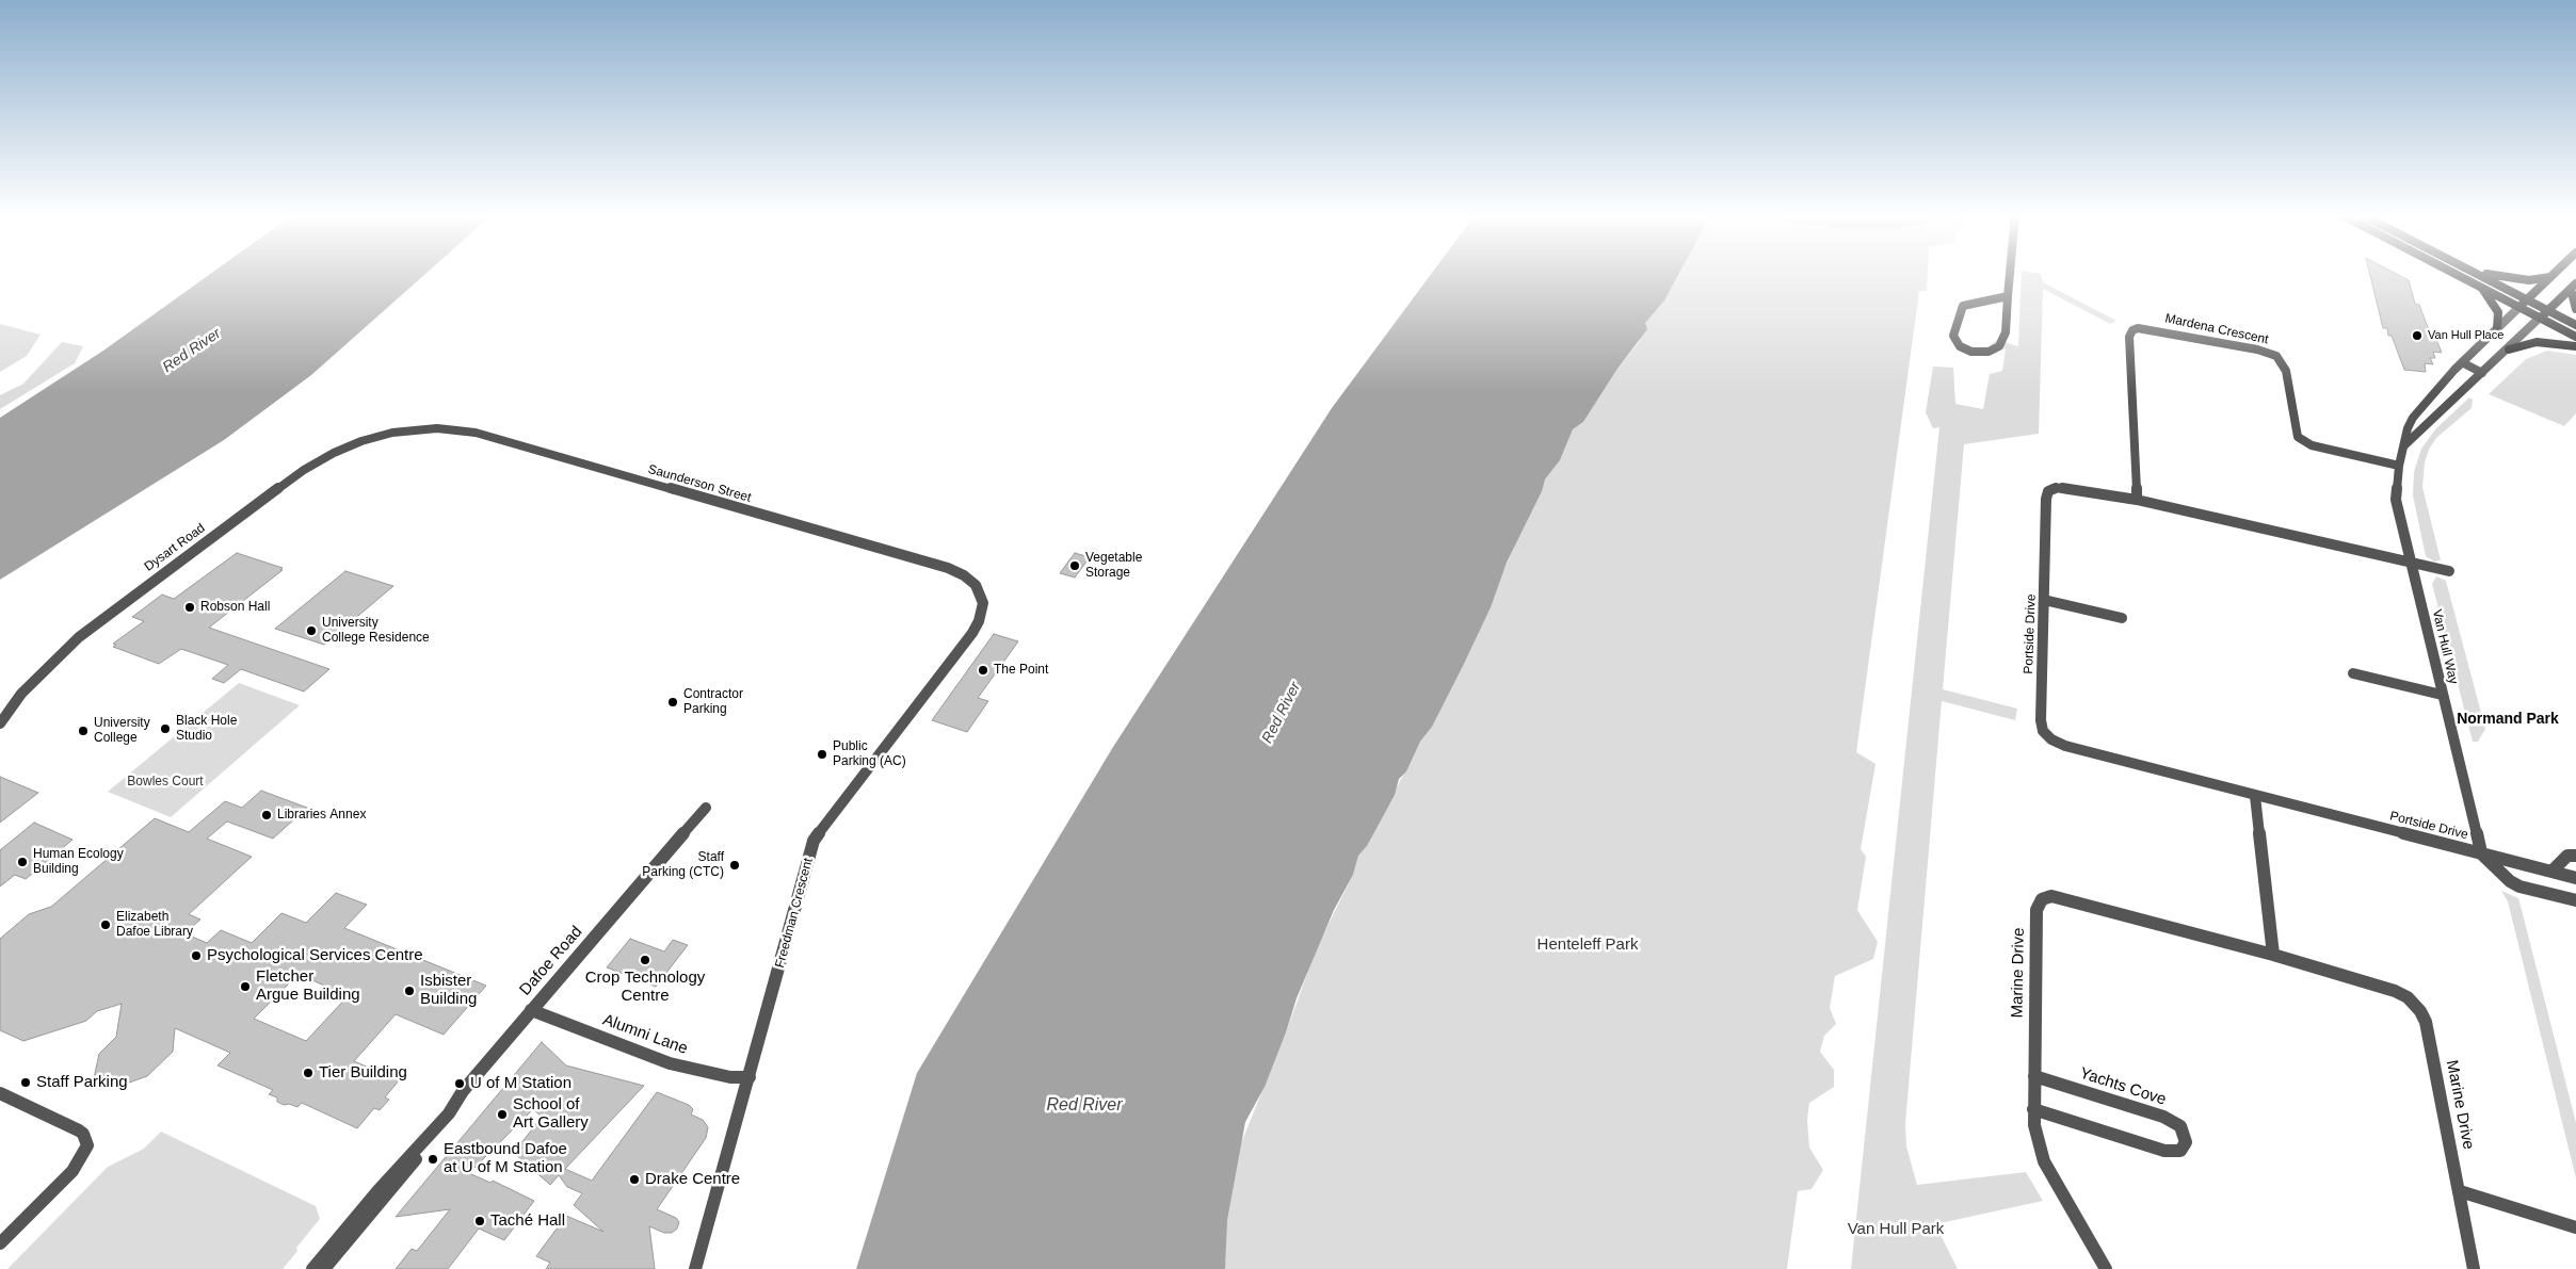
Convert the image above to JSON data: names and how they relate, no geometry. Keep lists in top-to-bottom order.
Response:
{
  "streets": {
    "street": [
      "Mardena Crescent",
      "Saunderson Street",
      "Dysart Road",
      "Portside Drive",
      "Van Hull Way",
      "Freedman Crescent",
      "Dafoe Road",
      "Marine Drive",
      "Alumni Lane",
      "Yachts Cove"
    ]
  },
  "crossings": [
    ["Mardena Crescent", "Portside Drive"],
    ["Mardena Crescent", "Van Hull Way"],
    ["Saunderson Street", "Dysart Road"],
    ["Saunderson Street", "Freedman Crescent"],
    ["Portside Drive", "Van Hull Way"],
    ["Freedman Crescent", "Alumni Lane"],
    ["Dafoe Road", "Alumni Lane"],
    ["Marine Drive", "Yachts Cove"]
  ],
  "districts": ["Normand Park"],
  "water": ["Red River"],
  "parks": ["Bowles Court", "Henteleff Park", "Van Hull Park"],
  "places": [
    "Van Hull Place",
    "Vegetable Storage",
    "Robson Hall",
    "University College Residence",
    "The Point",
    "Contractor Parking",
    "Black Hole Studio",
    "University College",
    "Public Parking (AC)",
    "Libraries Annex",
    "Human Ecology Building",
    "Staff Parking (CTC)",
    "Elizabeth Dafoe Library",
    "Psychological Services Centre",
    "Crop Technology Centre",
    "Fletcher Argue Building",
    "Isbister Building",
    "Tier Building",
    "Staff Parking",
    "U of M Station",
    "School of Art Gallery",
    "Eastbound Dafoe at U of M Station",
    "Drake Centre",
    "Taché Hall"
  ]
}
